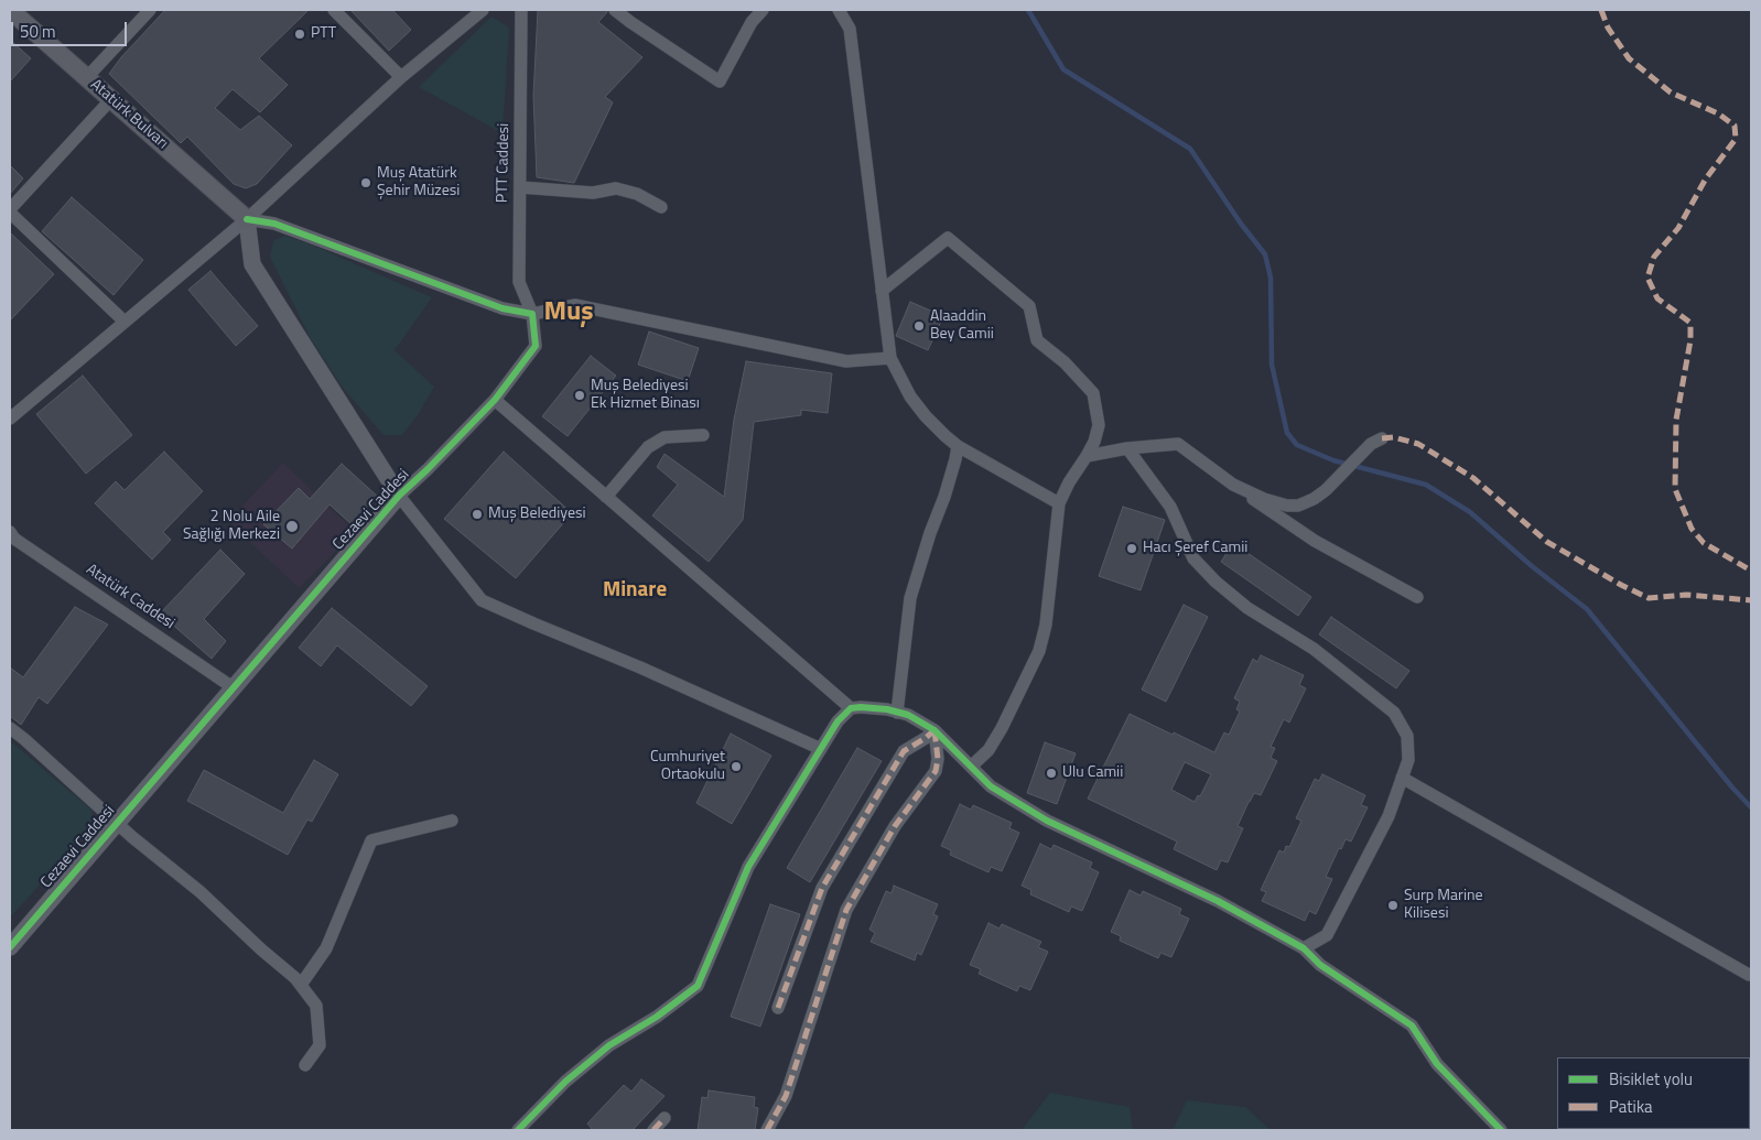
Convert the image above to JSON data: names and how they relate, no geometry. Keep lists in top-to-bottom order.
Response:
{
  "streets": {
    "main road": ["Atatürk Bulvarı"],
    "street": ["PTT Caddesi", "Cezaevi Caddesi", "Atatürk Caddesi"]
  },
  "crossings": [
    ["PTT Caddesi", "Cezaevi Caddesi"],
    ["Cezaevi Caddesi", "Atatürk Caddesi"]
  ],
  "districts": ["Muş", "Minare"],
  "places": [
    "PTT",
    "Muş Atatürk Şehir Müzesi",
    "Alaaddin Bey Camii",
    "Muş Belediyesi Ek Hizmet Binası",
    "Muş Belediyesi",
    "2 Nolu Aile Sağlığı Merkezi",
    "Hacı Şeref Camii",
    "Cumhuriyet Ortaokulu",
    "Ulu Camii",
    "Surp Marine Kilisesi"
  ],
  "legend": ["Bisiklet yolu", "Patika"],
  "scale_bar": "50 m"
}
